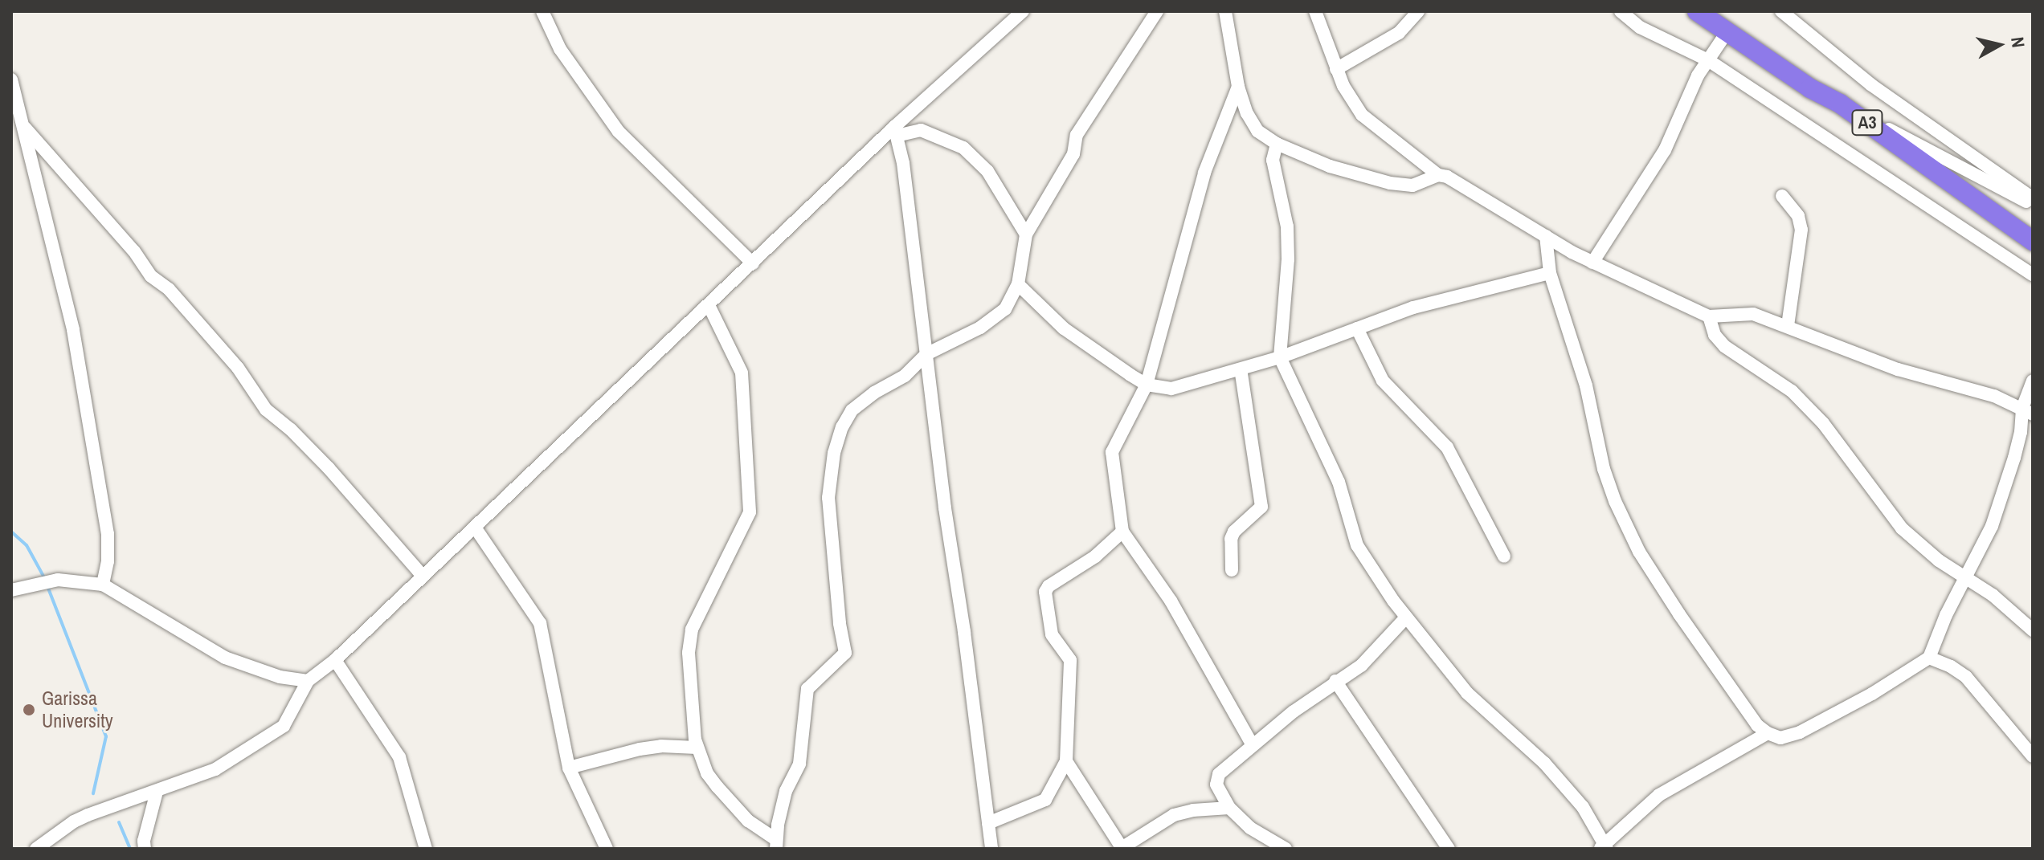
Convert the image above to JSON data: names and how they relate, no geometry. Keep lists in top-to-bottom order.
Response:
{
  "streets": {
    "highway": ["A3"]
  },
  "places": ["Garissa University"],
  "north": "right"
}
